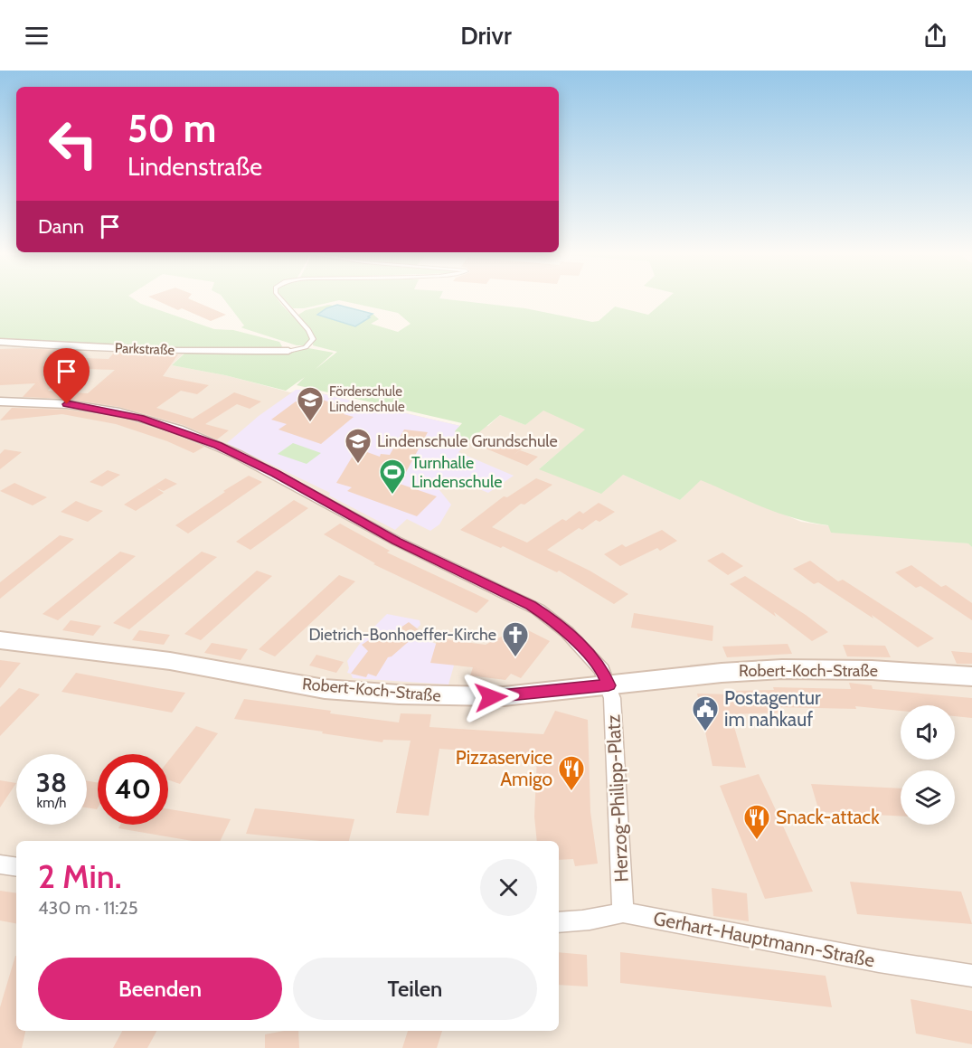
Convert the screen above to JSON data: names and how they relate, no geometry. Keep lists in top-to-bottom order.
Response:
{
  "streets": {
    "street": [
      "Parkstraße",
      "Robert-Koch-Straße",
      "Herzog-Philipp-Platz",
      "Gerhart-Hauptmann-Straße"
    ]
  },
  "crossings": [
    ["Robert-Koch-Straße", "Herzog-Philipp-Platz"],
    ["Herzog-Philipp-Platz", "Gerhart-Hauptmann-Straße"]
  ],
  "places": {
    "school or university": ["Förderschule Lindenschule", "Lindenschule Grundschule"],
    "sports": ["Turnhalle Lindenschule"],
    "church": ["Dietrich-Bonhoeffer-Kirche"],
    "public building": ["Postagentur im nahkauf"],
    "restaurant": ["Pizzaservice Amigo", "Snack-attack"]
  },
  "page": {
    "header": "Drivr",
    "turn": ["50 m", "Lindenstraße"],
    "then": "Dann",
    "speed": "38 km/h",
    "limit": "40",
    "heading": ["2 Min.", "430 m · 11:25"],
    "buttons": ["Beenden", "Teilen"]
  }
}
